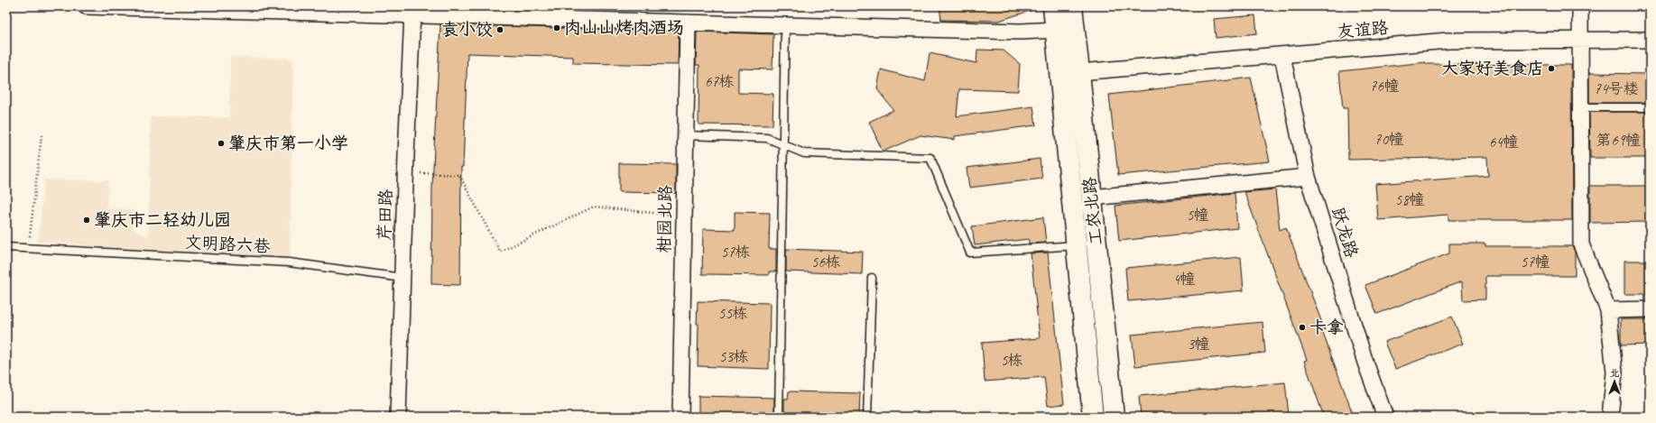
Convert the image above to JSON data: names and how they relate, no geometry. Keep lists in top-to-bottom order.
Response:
{
  "streets": {
    "street": [
      "友谊路",
      "工农北路",
      "芹田路",
      "柑园北路",
      "跃龙路"
    ],
    "lane": ["文明路六巷"]
  },
  "crossings": [
    ["友谊路", "工农北路"],
    ["友谊路", "跃龙路"],
    ["芹田路", "文明路六巷"]
  ],
  "places": [
    "肉山山烤肉酒场",
    "袁小饺",
    "大家好美食店",
    "肇庆市第一小学",
    "肇庆市二轻幼儿园",
    "卡拿"
  ],
  "house_numbers": [
    "67栋",
    "76幢",
    "74号楼",
    "70幢",
    "第69幢",
    "64幢",
    "58幢",
    "5幢",
    "57栋",
    "56栋",
    "57幢",
    "4幢",
    "55栋",
    "3幢",
    "53栋",
    "5栋"
  ],
  "north": "top"
}
